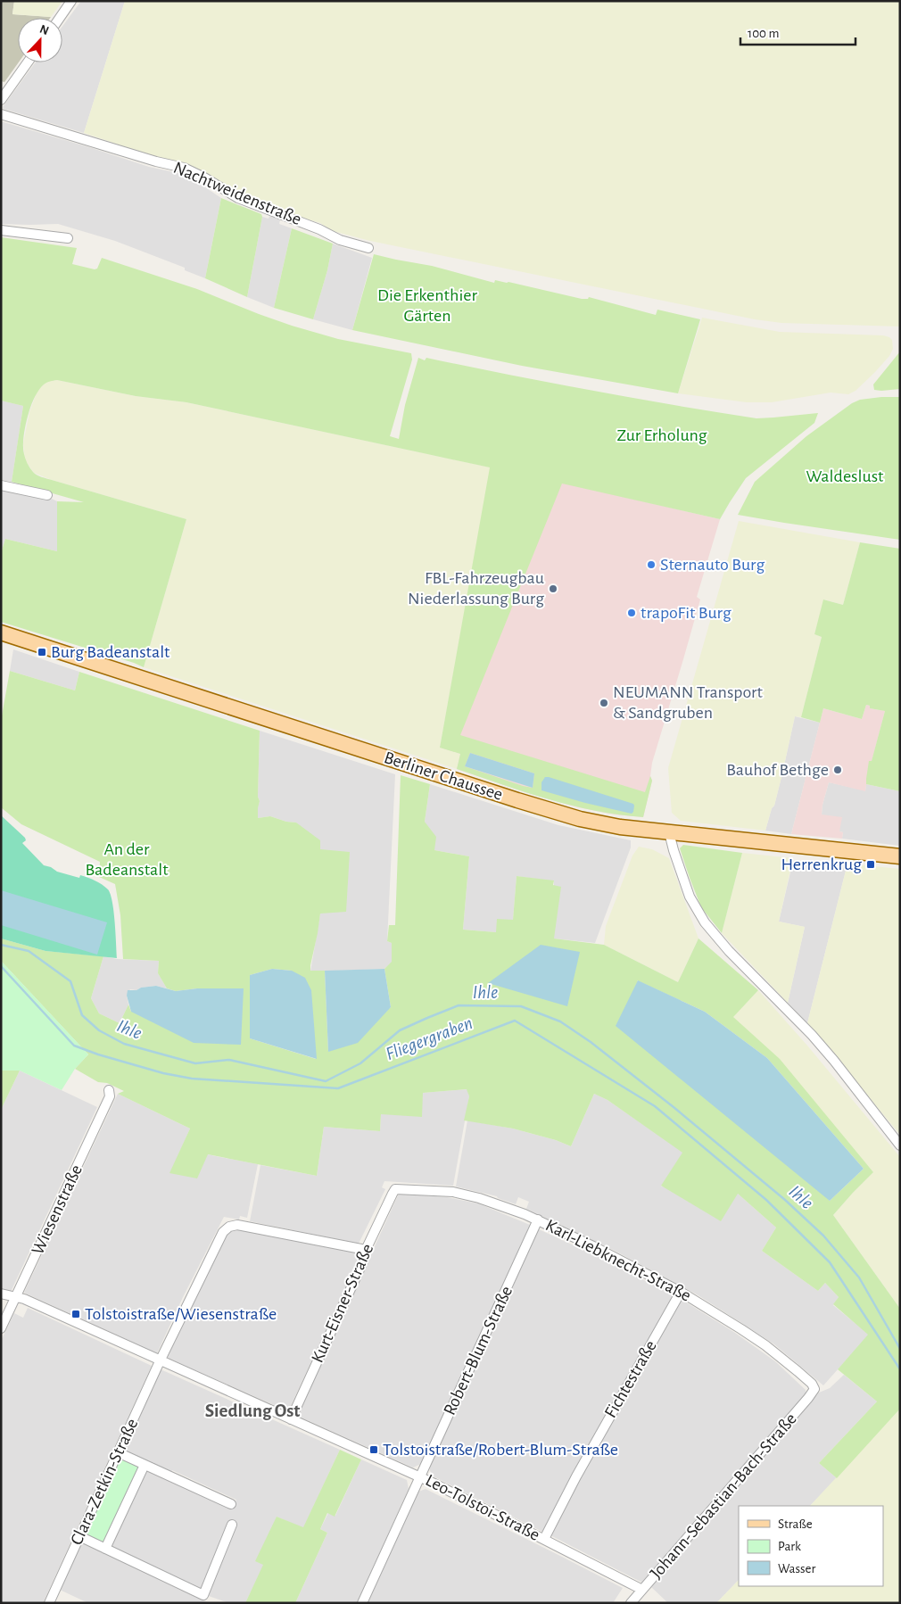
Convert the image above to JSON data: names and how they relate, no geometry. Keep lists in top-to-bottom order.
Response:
{
  "streets": {
    "main road": ["Berliner Chaussee"],
    "street": [
      "Nachtweidenstraße",
      "Wiesenstraße",
      "Karl-Liebknecht-Straße",
      "Kurt-Eisner-Straße",
      "Robert-Blum-Straße",
      "Fichtestraße",
      "Clara-Zetkin-Straße",
      "Johann-Sebastian-Bach-Straße",
      "Leo-Tolstoi-Straße"
    ]
  },
  "crossings": [
    ["Wiesenstraße", "Leo-Tolstoi-Straße"],
    ["Karl-Liebknecht-Straße", "Kurt-Eisner-Straße"],
    ["Karl-Liebknecht-Straße", "Robert-Blum-Straße"],
    ["Karl-Liebknecht-Straße", "Fichtestraße"],
    ["Karl-Liebknecht-Straße", "Johann-Sebastian-Bach-Straße"],
    ["Kurt-Eisner-Straße", "Clara-Zetkin-Straße"],
    ["Kurt-Eisner-Straße", "Leo-Tolstoi-Straße"],
    ["Robert-Blum-Straße", "Leo-Tolstoi-Straße"],
    ["Fichtestraße", "Leo-Tolstoi-Straße"],
    ["Clara-Zetkin-Straße", "Leo-Tolstoi-Straße"],
    ["Johann-Sebastian-Bach-Straße", "Leo-Tolstoi-Straße"]
  ],
  "districts": ["Siedlung Ost"],
  "water": ["Ihle", "Fliegergraben"],
  "parks": [
    "Die Erkenthier Gärten",
    "Zur Erholung",
    "Waldeslust",
    "An der Badeanstalt"
  ],
  "places": {
    "other": [
      "Sternauto Burg",
      "FBL-Fahrzeugbau Niederlassung Burg",
      "trapoFit Burg",
      "NEUMANN Transport & Sandgruben",
      "Bauhof Bethge"
    ],
    "transit": [
      "Burg Badeanstalt",
      "Herrenkrug",
      "Tolstoistraße/Wiesenstraße",
      "Tolstoistraße/Robert-Blum-Straße"
    ]
  },
  "legend": ["Straße", "Park", "Wasser"],
  "scale_bar": "100 m",
  "north": "top"
}
